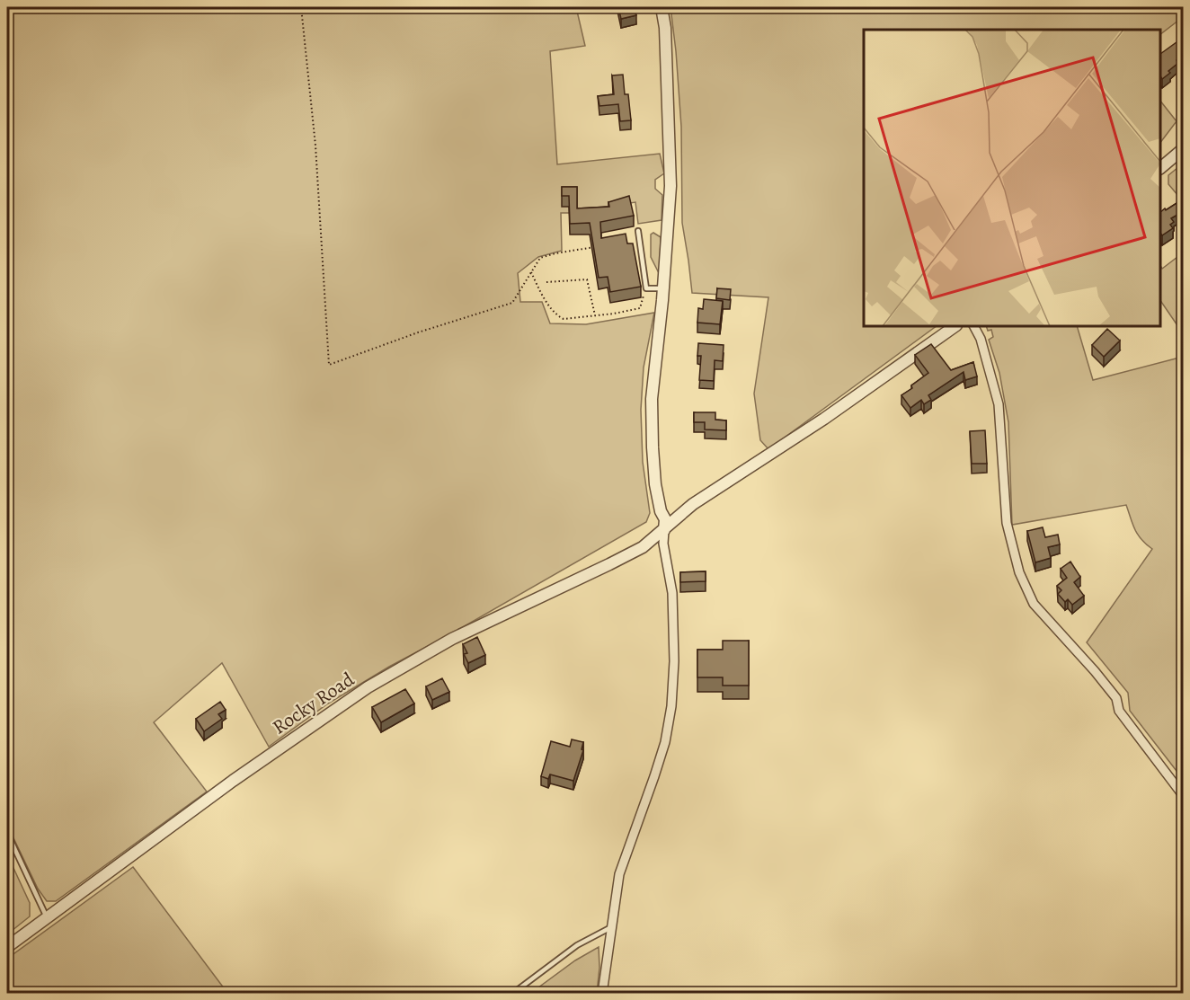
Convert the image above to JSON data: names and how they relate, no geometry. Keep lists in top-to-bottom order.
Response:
{
  "streets": {
    "street": ["Rocky Road"]
  }
}
